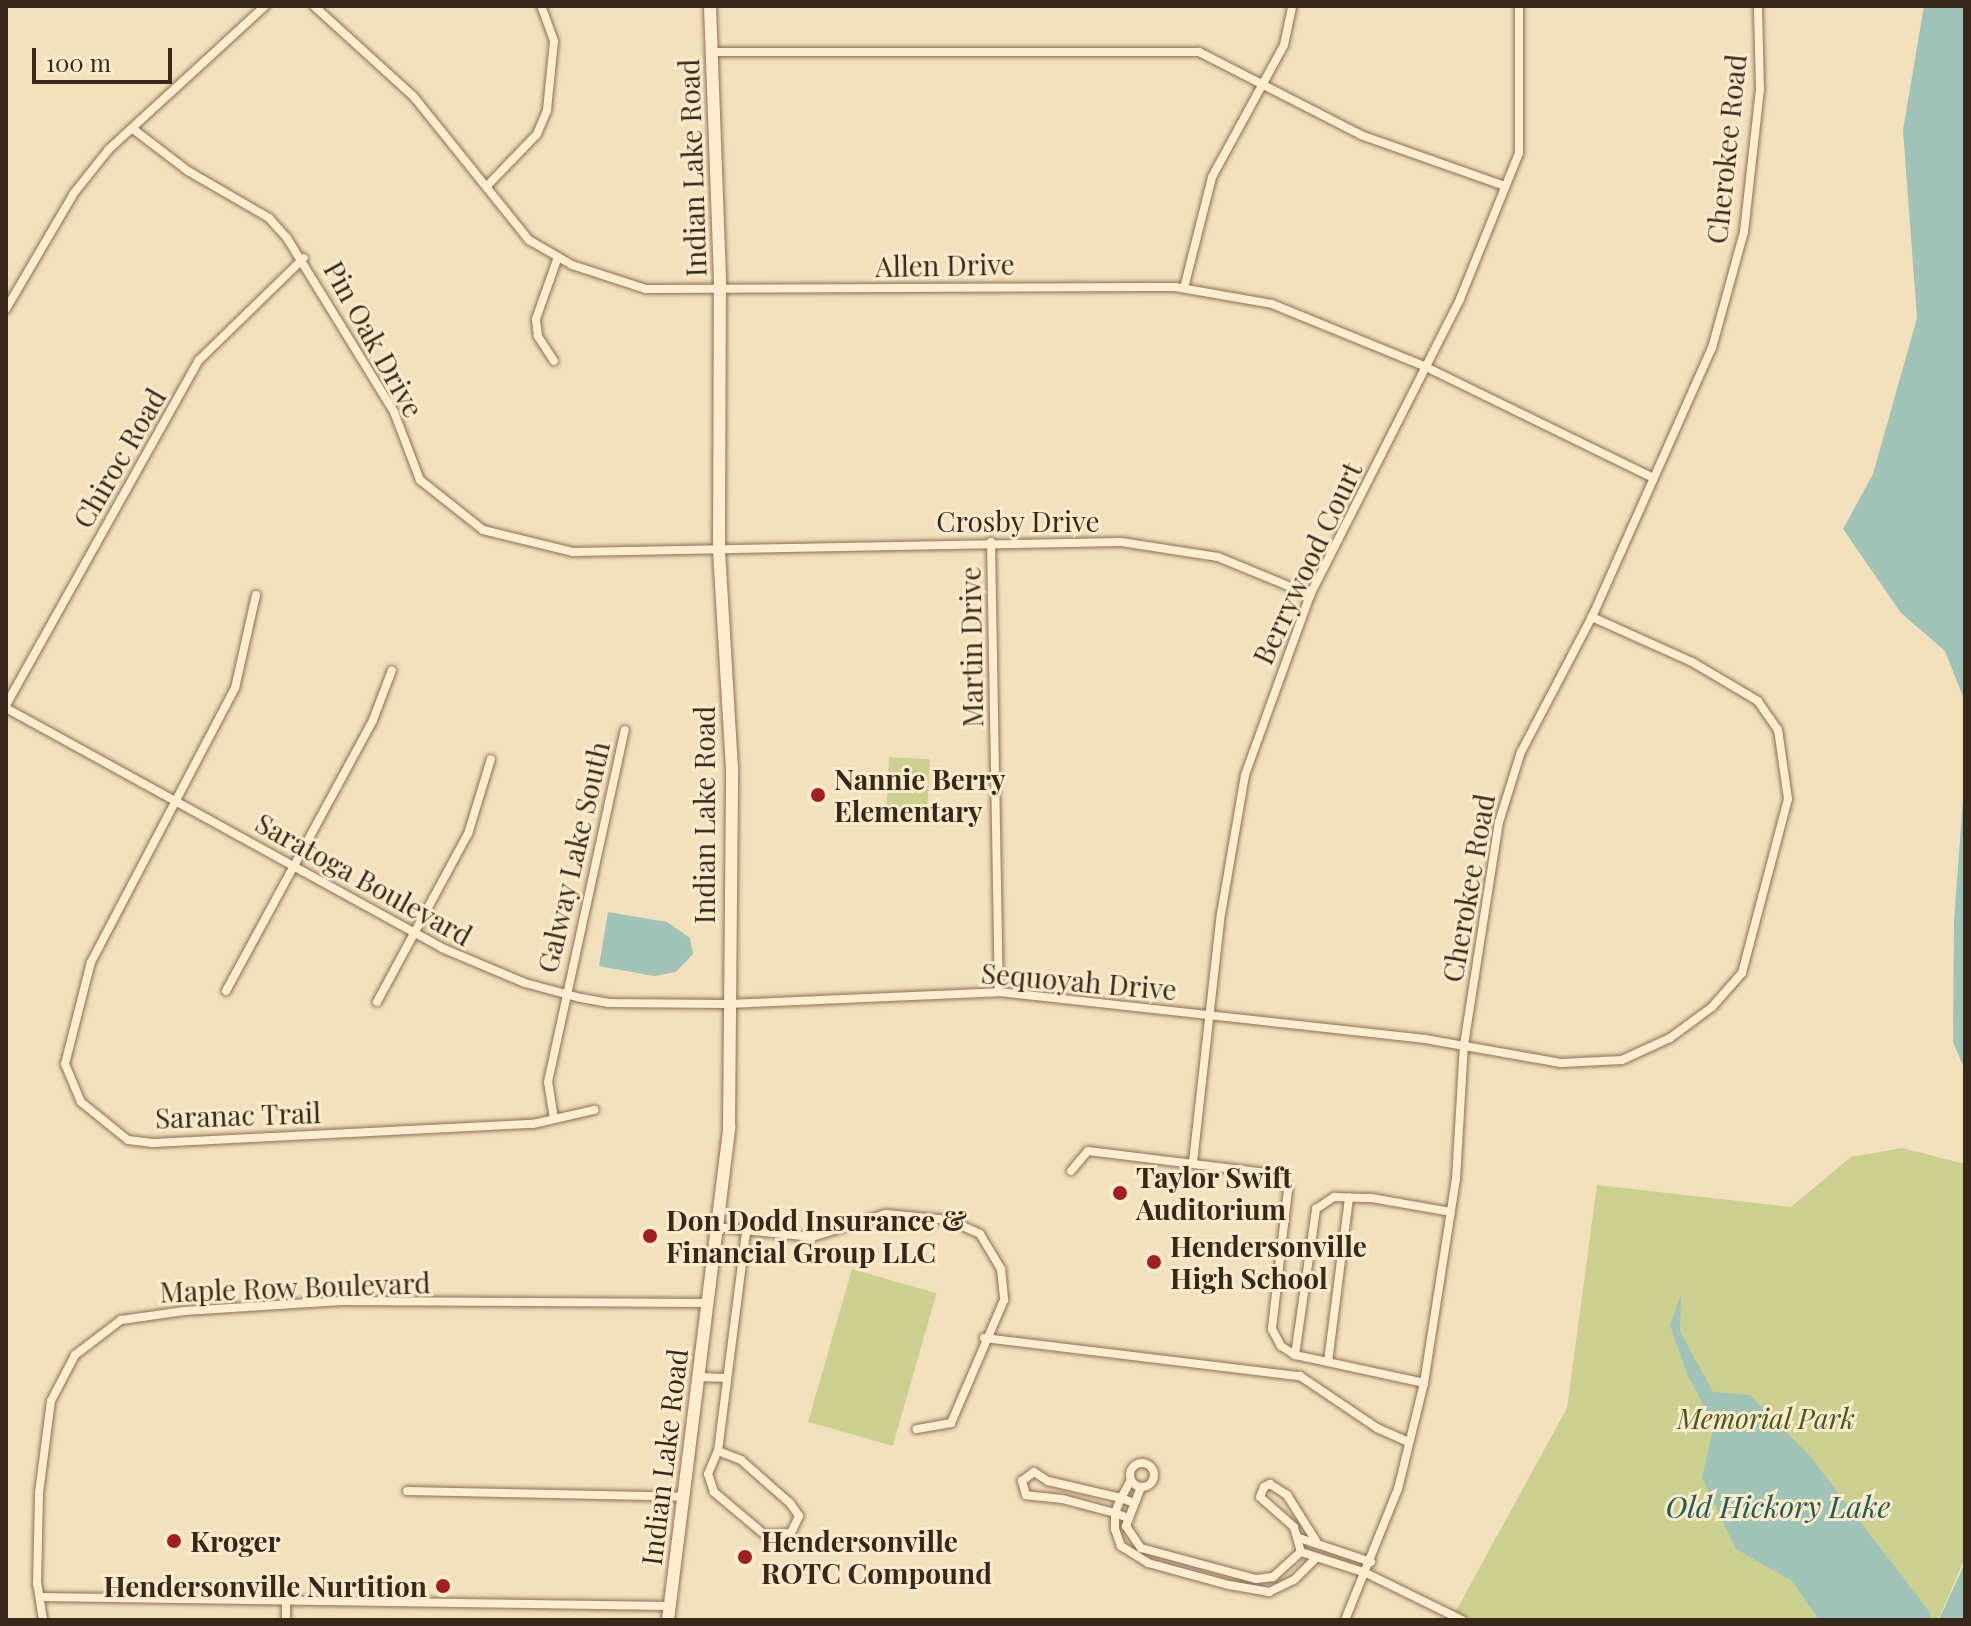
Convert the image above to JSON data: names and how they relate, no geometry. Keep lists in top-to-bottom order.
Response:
{
  "streets": {
    "street": [
      "Cherokee Road",
      "Indian Lake Road",
      "Allen Drive",
      "Pin Oak Drive",
      "Chiroc Road",
      "Crosby Drive",
      "Berrywood Court",
      "Martin Drive",
      "Galway Lake South",
      "Saratoga Boulevard",
      "Sequoyah Drive",
      "Saranac Trail",
      "Maple Row Boulevard"
    ]
  },
  "crossings": [
    ["Cherokee Road", "Allen Drive"],
    ["Cherokee Road", "Sequoyah Drive"],
    ["Indian Lake Road", "Allen Drive"],
    ["Indian Lake Road", "Pin Oak Drive"],
    ["Indian Lake Road", "Crosby Drive"],
    ["Indian Lake Road", "Saratoga Boulevard"],
    ["Indian Lake Road", "Sequoyah Drive"],
    ["Indian Lake Road", "Maple Row Boulevard"],
    ["Allen Drive", "Berrywood Court"],
    ["Pin Oak Drive", "Chiroc Road"],
    ["Pin Oak Drive", "Crosby Drive"],
    ["Chiroc Road", "Saratoga Boulevard"],
    ["Crosby Drive", "Berrywood Court"],
    ["Crosby Drive", "Martin Drive"],
    ["Berrywood Court", "Sequoyah Drive"],
    ["Martin Drive", "Sequoyah Drive"],
    ["Galway Lake South", "Saratoga Boulevard"],
    ["Galway Lake South", "Saranac Trail"],
    ["Saratoga Boulevard", "Sequoyah Drive"],
    ["Saratoga Boulevard", "Saranac Trail"]
  ],
  "water": ["Old Hickory Lake"],
  "parks": ["Memorial Park"],
  "places": [
    "Nannie Berry Elementary",
    "Taylor Swift Auditorium",
    "Don Dodd Insurance & Financial Group LLC",
    "Hendersonville High School",
    "Kroger",
    "Hendersonville ROTC Compound",
    "Hendersonville Nurtition"
  ],
  "scale_bar": "100 m"
}
